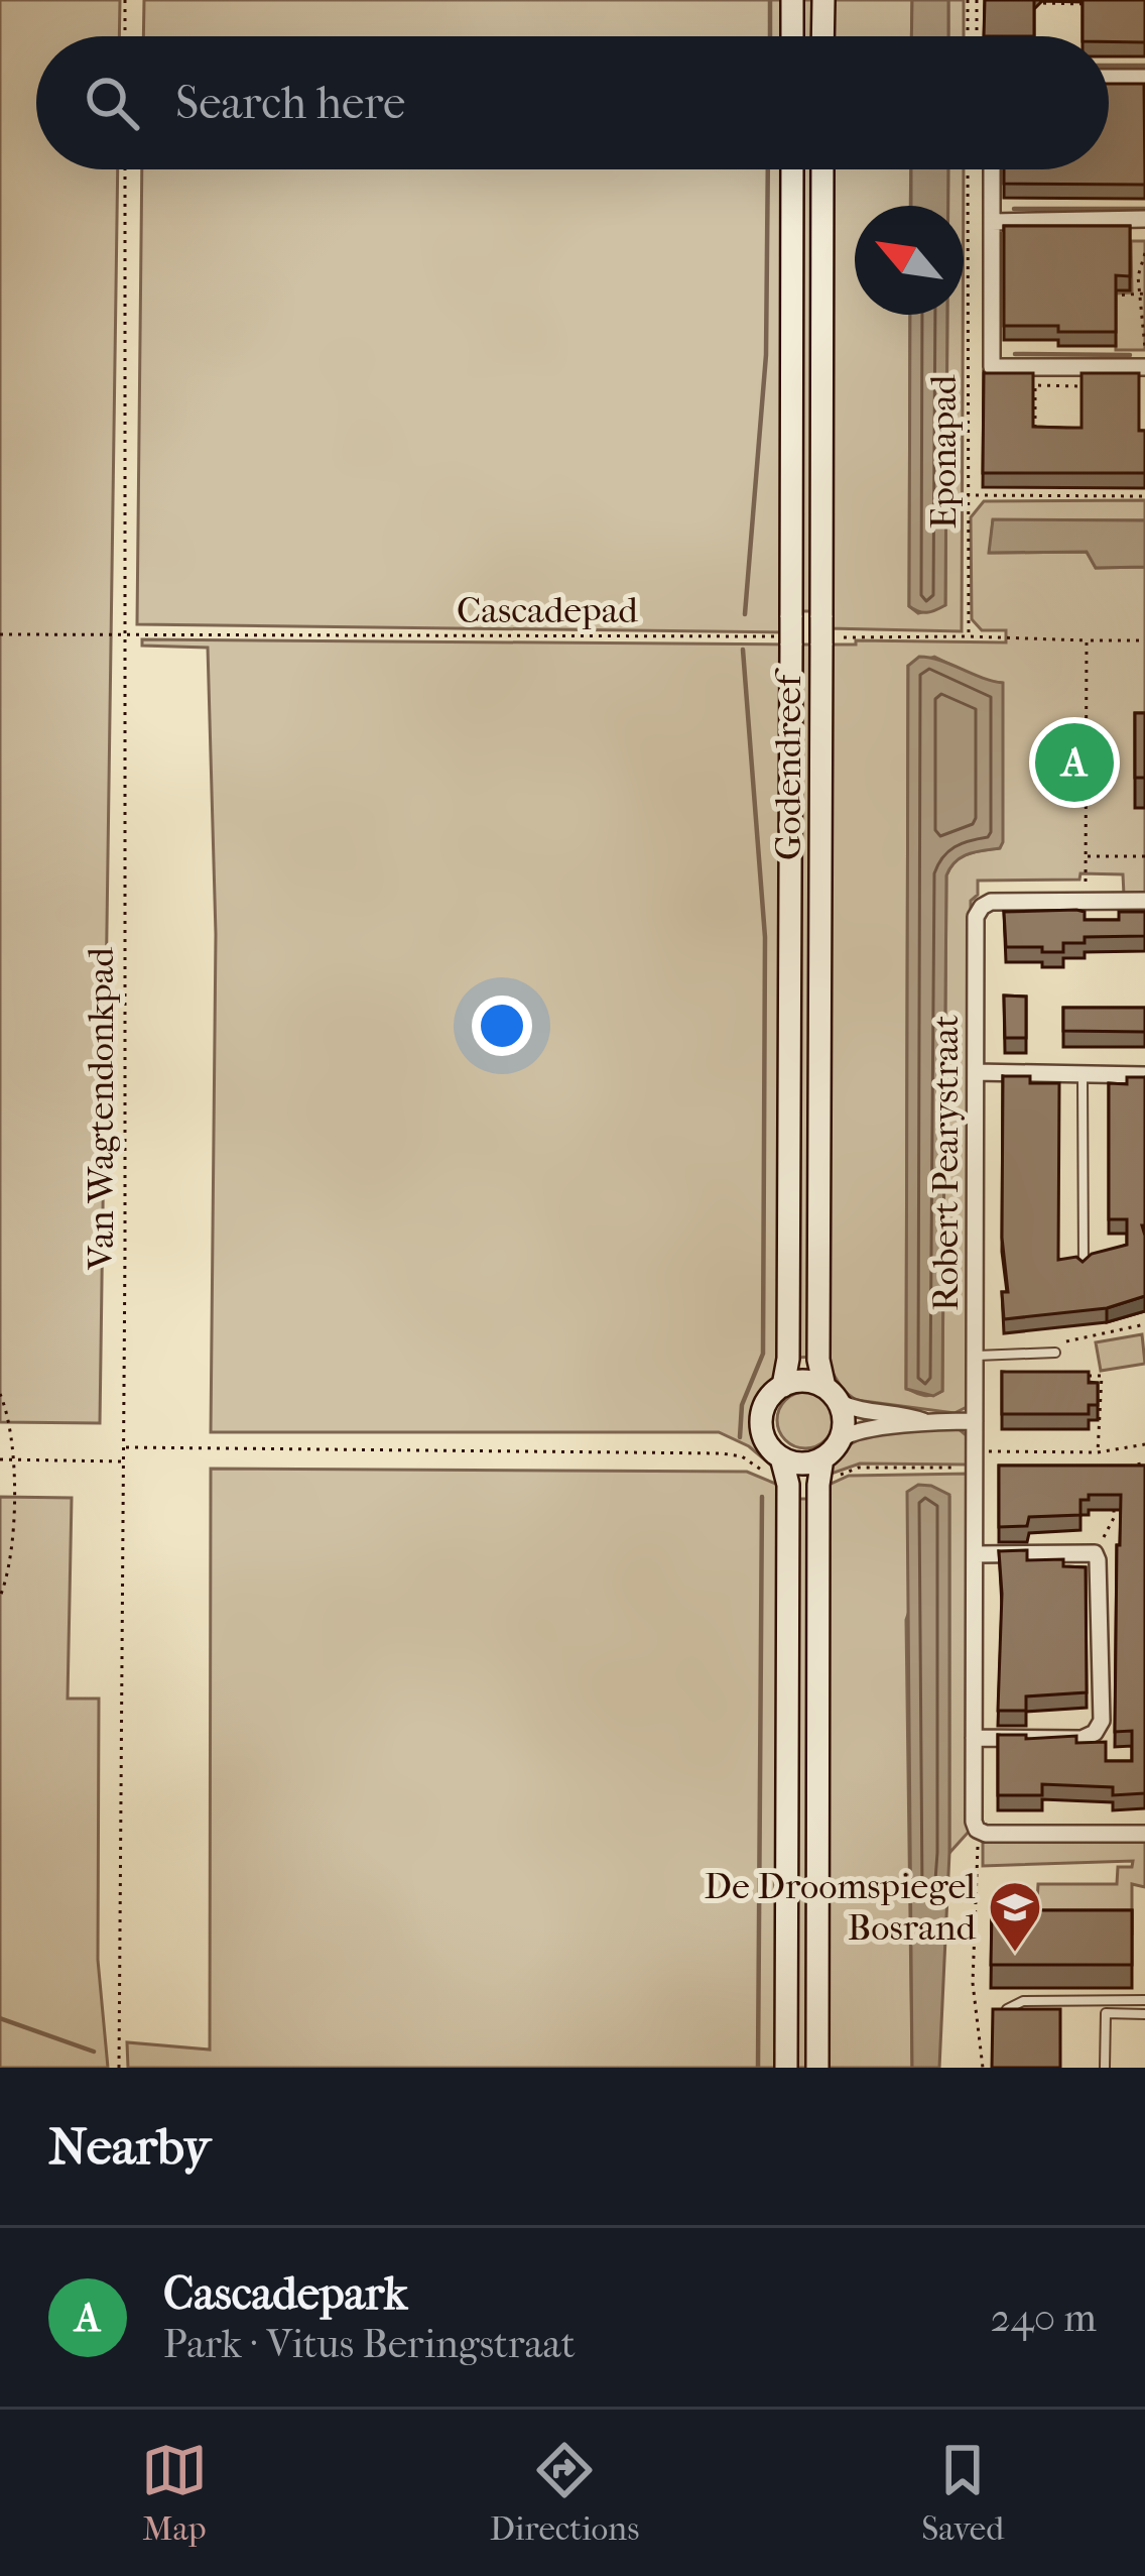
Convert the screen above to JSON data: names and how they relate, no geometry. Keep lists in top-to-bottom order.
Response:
{
  "streets": {
    "main road": ["Godendreef"],
    "street": ["Robert Pearystraat"],
    "path": ["Eponapad", "Cascadepad", "Van Wagtendonkpad"]
  },
  "crossings": [
    ["Cascadepad", "Godendreef"],
    ["Cascadepad", "Van Wagtendonkpad"]
  ],
  "places": {
    "school or university": ["De Droomspiegel Bosrand"]
  },
  "north": "top left",
  "page": {
    "search": "Search here",
    "pins": "A",
    "heading": "Nearby",
    "list": [
      {
        "mark": "A",
        "name": "Cascadepark",
        "note": "Park · Vitus Beringstraat",
        "value": "240 m"
      }
    ],
    "nav": ["Map", "Directions", "Saved"]
  }
}
